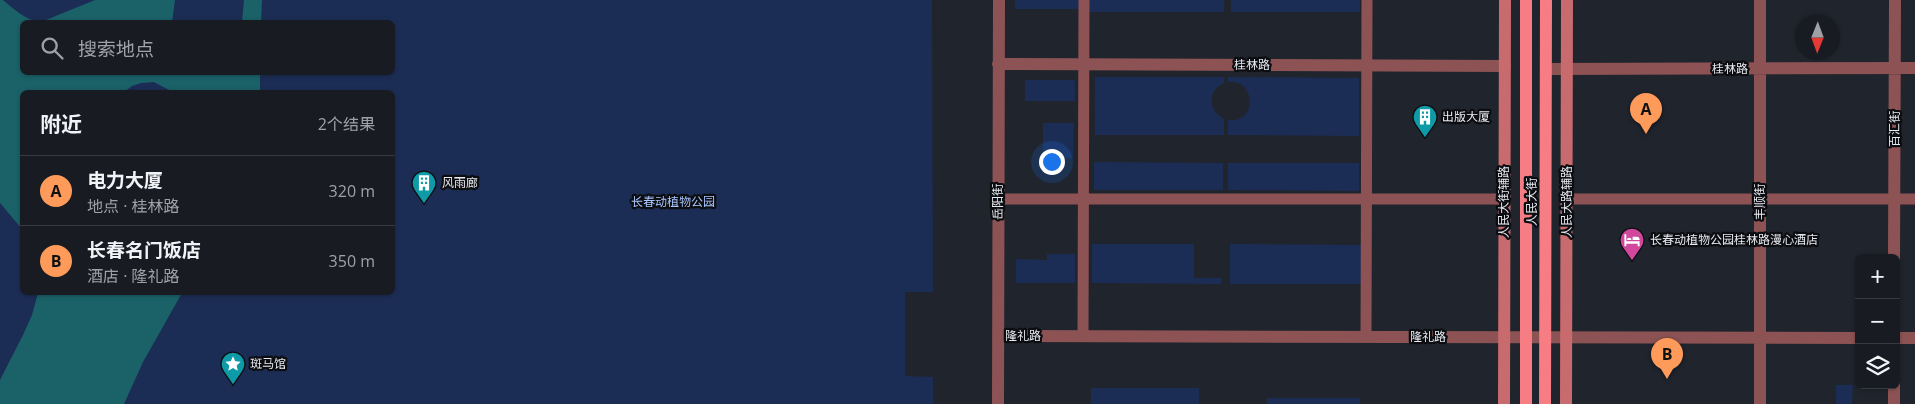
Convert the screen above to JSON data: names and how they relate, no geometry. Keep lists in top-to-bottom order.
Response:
{
  "streets": {
    "main road": ["人民大街辅路", "人民大街", "人民大路辅路"],
    "street": [
      "桂林路",
      "百汇街",
      "岳阳街",
      "丰顺街",
      "隆礼路"
    ]
  },
  "crossings": [
    ["桂林路", "百汇街"],
    ["桂林路", "岳阳街"],
    ["桂林路", "人民大街辅路"],
    ["桂林路", "人民大街"],
    ["桂林路", "人民大路辅路"],
    ["桂林路", "丰顺街"],
    ["岳阳街", "隆礼路"],
    ["人民大街辅路", "隆礼路"],
    ["人民大街", "隆礼路"],
    ["人民大路辅路", "隆礼路"],
    ["丰顺街", "隆礼路"]
  ],
  "parks": ["长春动植物公园"],
  "places": {
    "building": ["出版大厦", "风雨廊"],
    "hotel": ["长春动植物公园桂林路漫心酒店"],
    "place": ["斑马馆"]
  },
  "north": "bottom",
  "page": {
    "search": "搜索地点",
    "heading": ["附近", "2个结果"],
    "pins": ["A", "B"],
    "list": [
      {
        "mark": "A",
        "name": "电力大厦",
        "note": "地点 · 桂林路",
        "value": "320 m"
      },
      {
        "mark": "B",
        "name": "长春名门饭店",
        "note": "酒店 · 隆礼路",
        "value": "350 m"
      }
    ],
    "map_buttons": ["+", "−"]
  }
}
